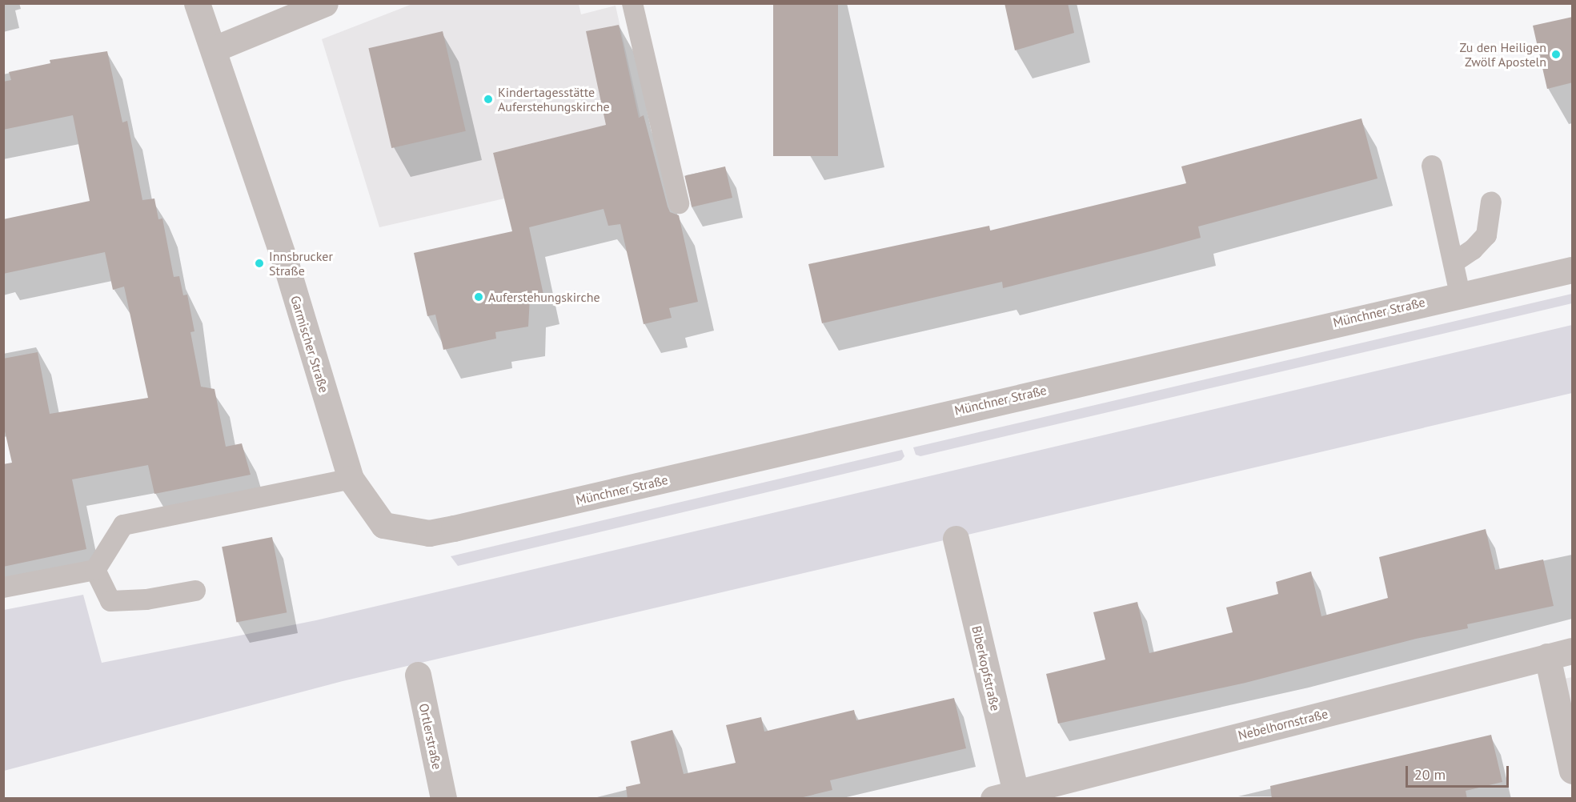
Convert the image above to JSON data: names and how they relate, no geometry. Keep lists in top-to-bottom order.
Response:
{
  "streets": {
    "street": [
      "Münchner Straße",
      "Garmischer Straße",
      "Biberkopfstraße",
      "Nebelhornstraße",
      "Ortlerstraße"
    ]
  },
  "crossings": [
    ["Münchner Straße", "Garmischer Straße"],
    ["Biberkopfstraße", "Nebelhornstraße"]
  ],
  "places": [
    "Zu den Heiligen Zwölf Aposteln",
    "Kindertagesstätte Auferstehungskirche",
    "Innsbrucker Straße",
    "Auferstehungskirche"
  ],
  "scale_bar": "20 m"
}
